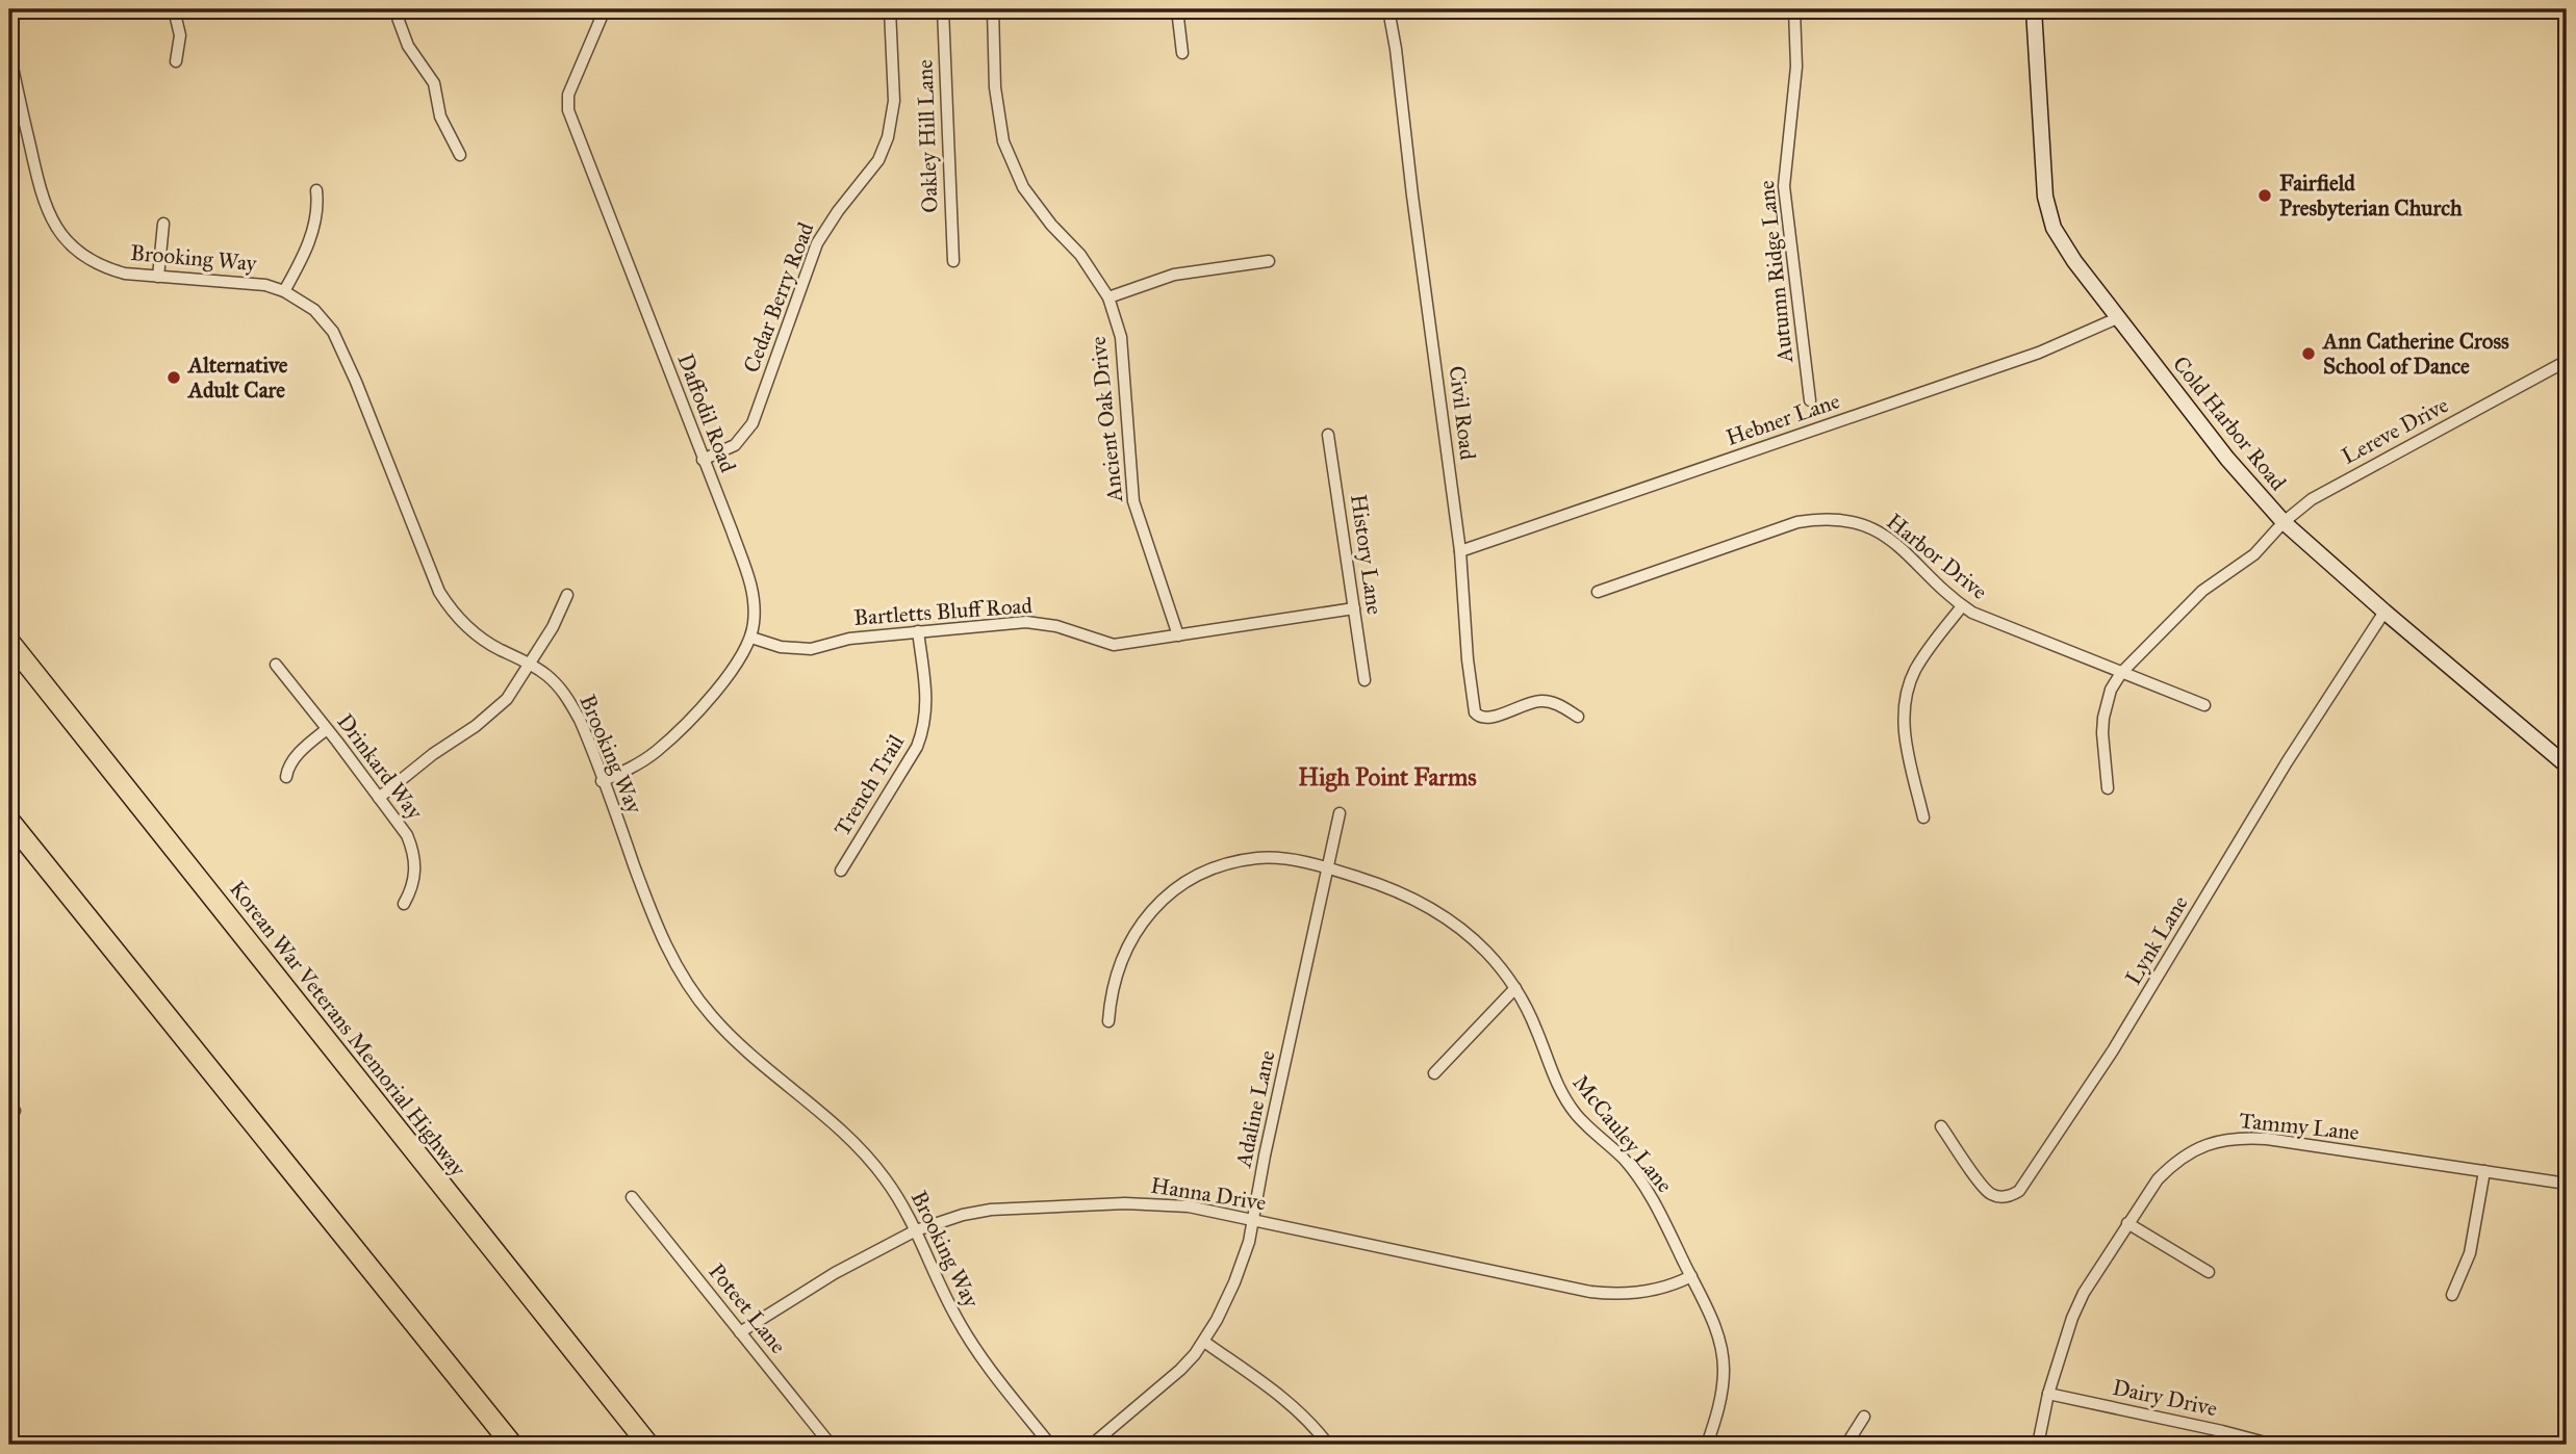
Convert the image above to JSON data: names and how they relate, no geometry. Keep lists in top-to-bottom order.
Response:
{
  "streets": {
    "highway": ["Korean War Veterans Memorial Highway"],
    "main road": ["Cold Harbor Road"],
    "street": [
      "Oakley Hill Lane",
      "Brooking Way",
      "Autumn Ridge Lane",
      "Cedar Berry Road",
      "Daffodil Road",
      "Civil Road",
      "Ancient Oak Drive",
      "Hebner Lane",
      "Lereve Drive",
      "History Lane",
      "Harbor Drive",
      "Bartletts Bluff Road",
      "Drinkard Way",
      "Trench Trail",
      "Lynk Lane",
      "Adaline Lane",
      "Tammy Lane",
      "McCauley Lane",
      "Hanna Drive",
      "Poteet Lane",
      "Dairy Drive"
    ]
  },
  "crossings": [
    ["Brooking Way", "Daffodil Road"],
    ["Brooking Way", "Hanna Drive"],
    ["Cedar Berry Road", "Daffodil Road"],
    ["Daffodil Road", "Bartletts Bluff Road"],
    ["Civil Road", "Hebner Lane"],
    ["Ancient Oak Drive", "Bartletts Bluff Road"],
    ["Hebner Lane", "Cold Harbor Road"],
    ["Cold Harbor Road", "Lereve Drive"],
    ["Cold Harbor Road", "Lynk Lane"],
    ["Lereve Drive", "Harbor Drive"],
    ["History Lane", "Bartletts Bluff Road"],
    ["Bartletts Bluff Road", "Trench Trail"],
    ["Adaline Lane", "McCauley Lane"],
    ["Adaline Lane", "Hanna Drive"],
    ["Tammy Lane", "Dairy Drive"],
    ["McCauley Lane", "Hanna Drive"],
    ["Hanna Drive", "Poteet Lane"]
  ],
  "districts": ["High Point Farms"],
  "places": ["Fairfield Presbyterian Church", "Ann Catherine Cross School of Dance", "Alternative Adult Care"]
}
